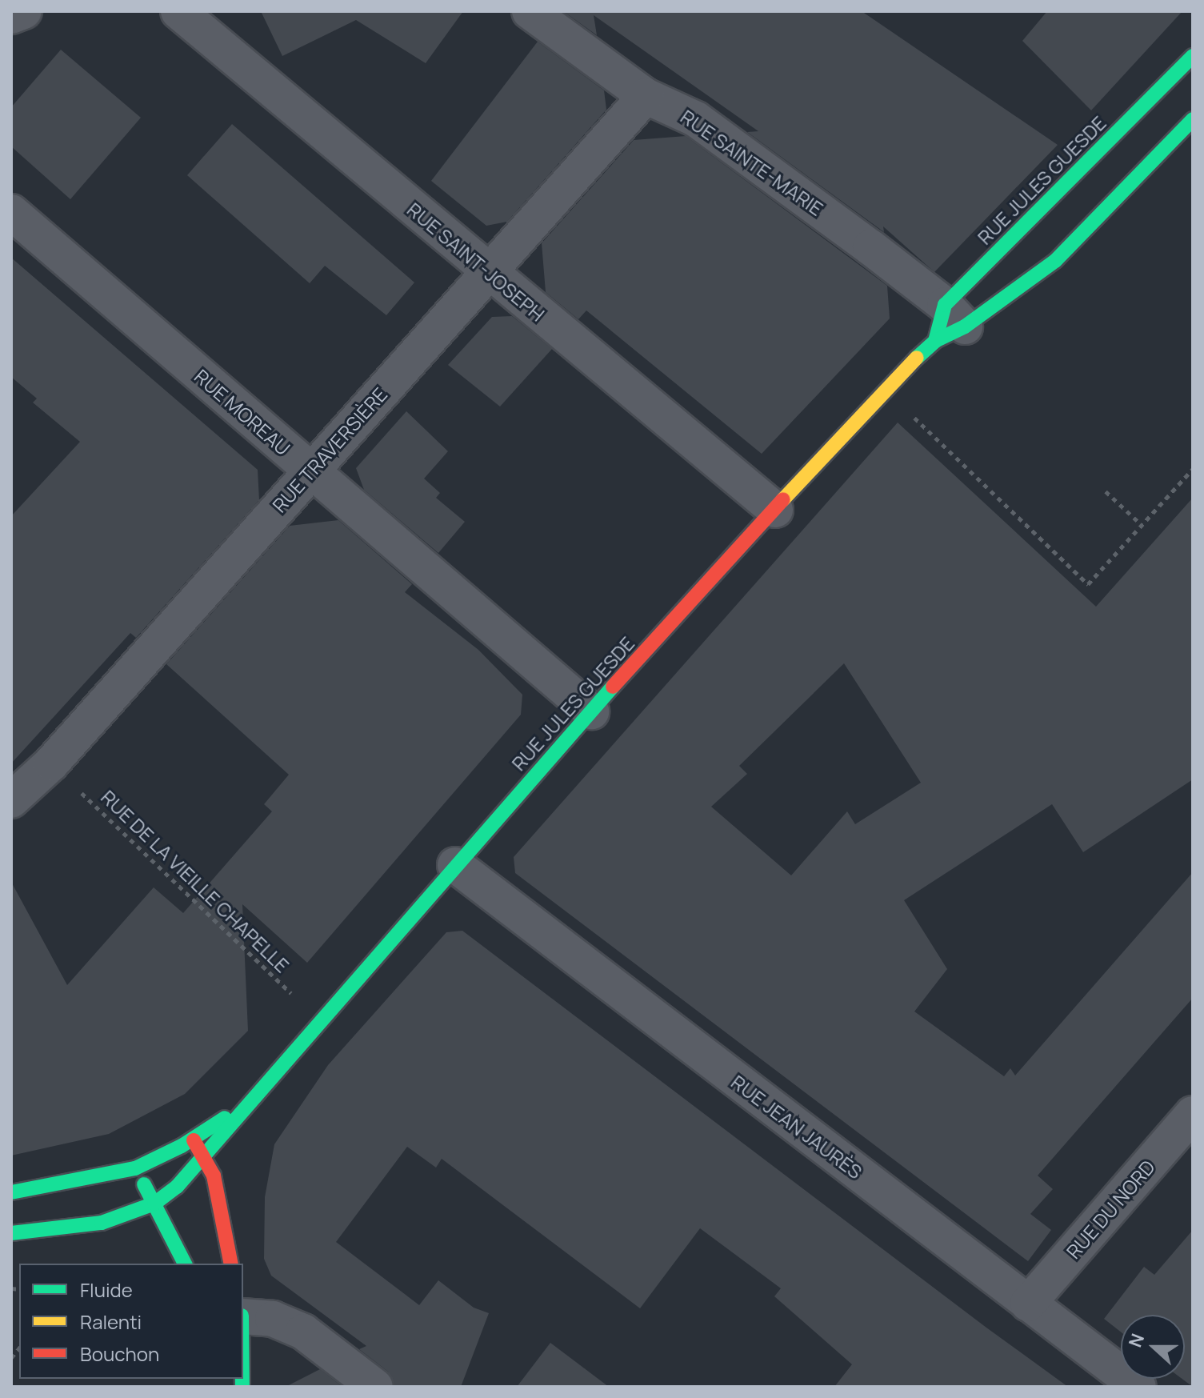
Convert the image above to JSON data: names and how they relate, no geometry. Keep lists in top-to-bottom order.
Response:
{
  "streets": {
    "main road": ["RUE JULES GUESDE"],
    "street": [
      "RUE SAINTE-MARIE",
      "RUE SAINT-JOSEPH",
      "RUE MOREAU",
      "RUE TRAVERSIÈRE",
      "RUE JEAN JAURÈS",
      "RUE DU NORD"
    ],
    "path": ["RUE DE LA VIEILLE CHAPELLE"]
  },
  "crossings": [
    ["RUE SAINTE-MARIE", "RUE JULES GUESDE"],
    ["RUE SAINTE-MARIE", "RUE TRAVERSIÈRE"],
    ["RUE JULES GUESDE", "RUE SAINT-JOSEPH"],
    ["RUE JULES GUESDE", "RUE MOREAU"],
    ["RUE JULES GUESDE", "RUE DE LA VIEILLE CHAPELLE"],
    ["RUE JULES GUESDE", "RUE JEAN JAURÈS"],
    ["RUE SAINT-JOSEPH", "RUE TRAVERSIÈRE"],
    ["RUE MOREAU", "RUE TRAVERSIÈRE"],
    ["RUE TRAVERSIÈRE", "RUE DE LA VIEILLE CHAPELLE"],
    ["RUE JEAN JAURÈS", "RUE DU NORD"]
  ],
  "legend": ["Fluide", "Ralenti", "Bouchon"],
  "north": "left"
}
